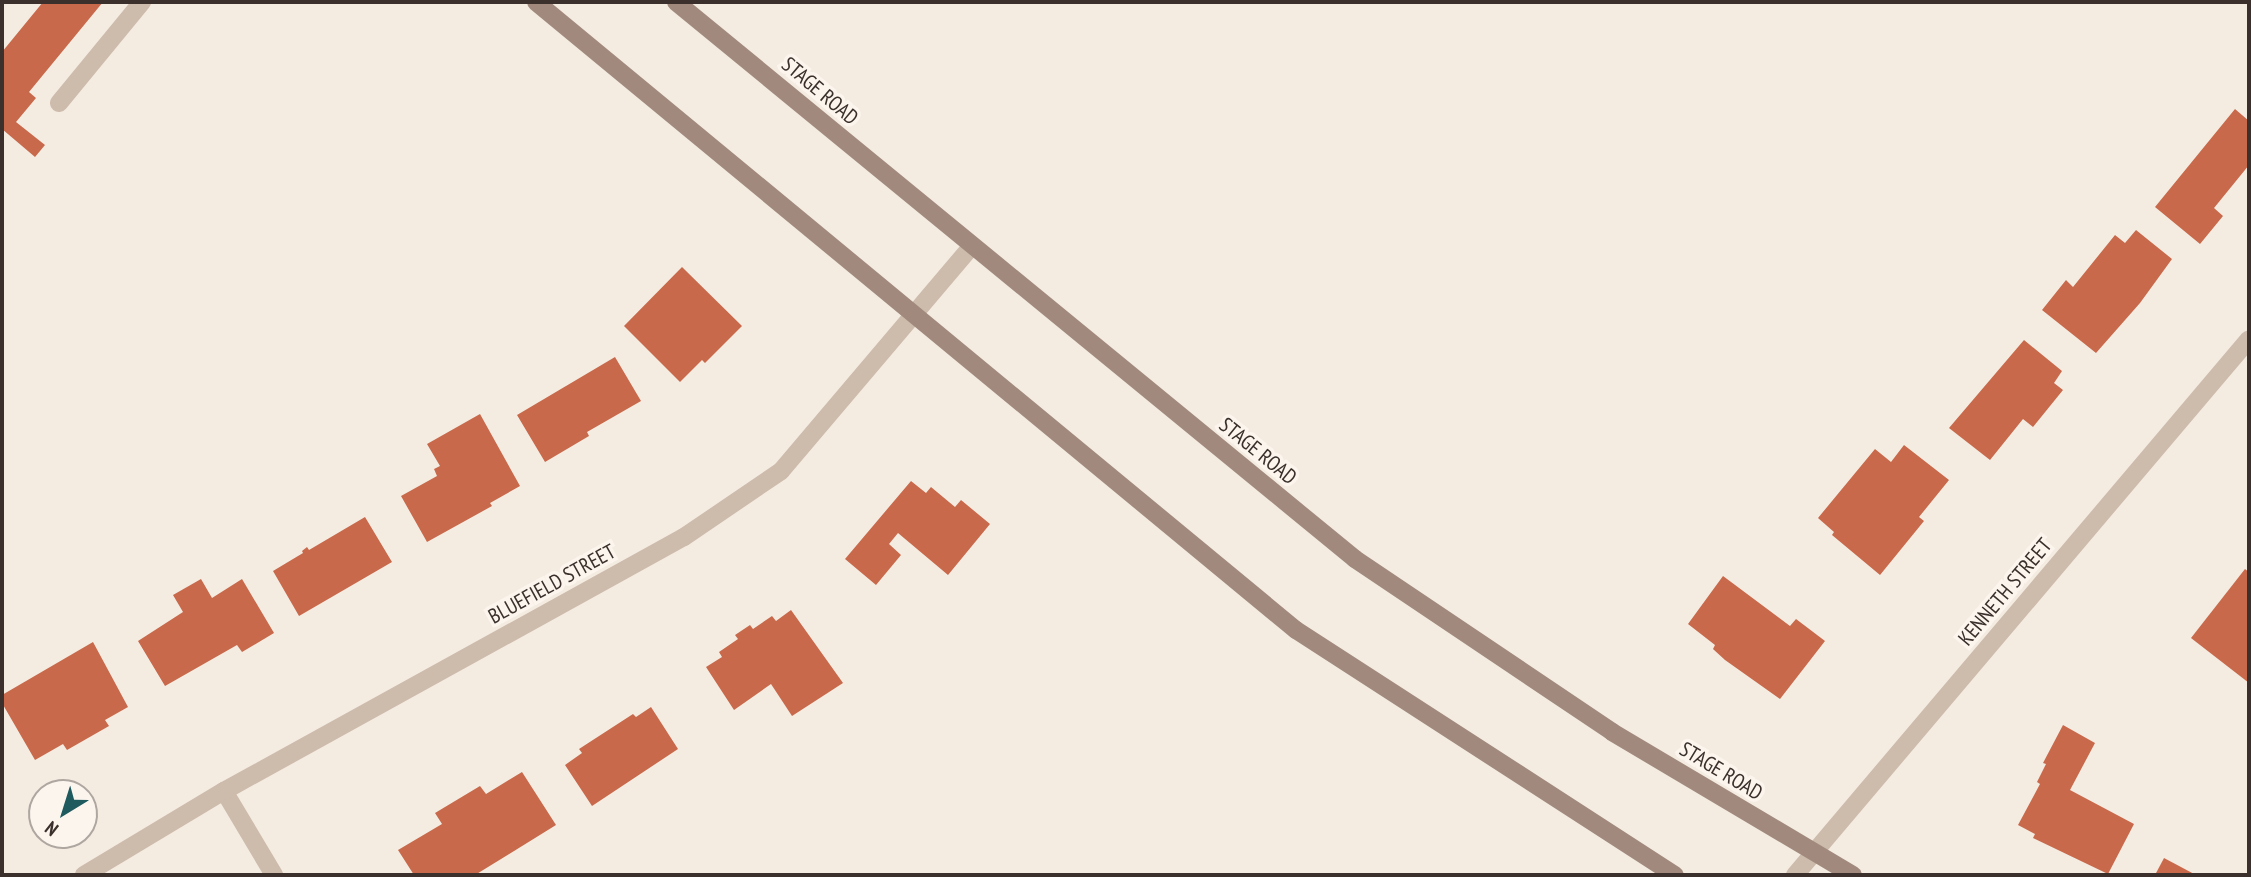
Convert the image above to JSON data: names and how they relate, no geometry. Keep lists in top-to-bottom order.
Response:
{
  "streets": {
    "main road": ["STAGE ROAD"],
    "street": ["BLUEFIELD STREET", "KENNETH STREET"]
  },
  "crossings": [
    ["STAGE ROAD", "BLUEFIELD STREET"],
    ["STAGE ROAD", "KENNETH STREET"]
  ],
  "north": "bottom left"
}
